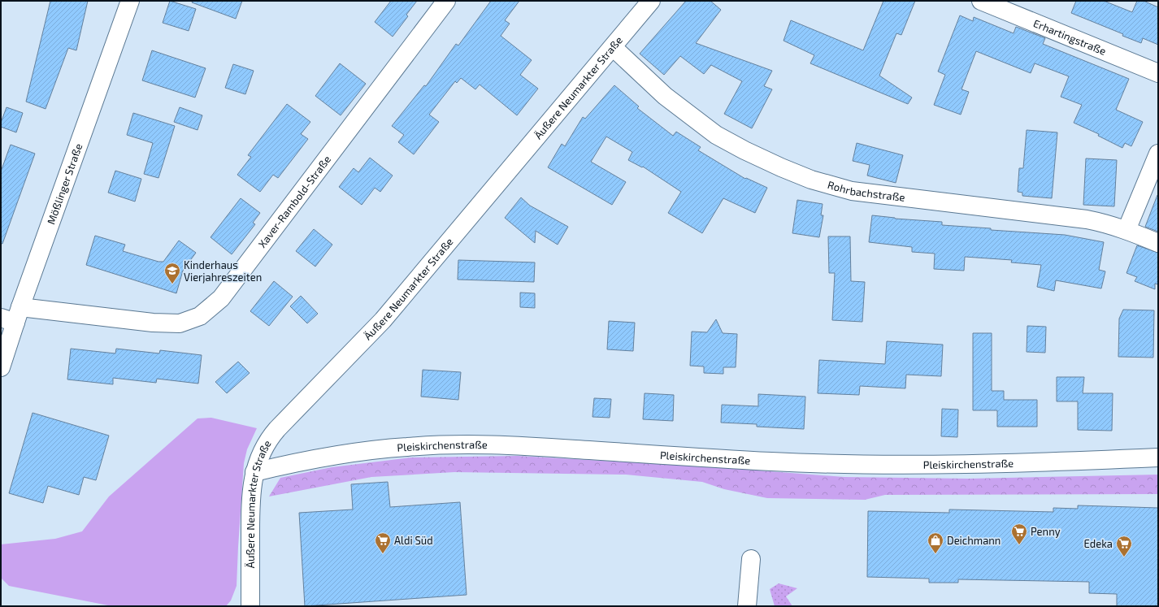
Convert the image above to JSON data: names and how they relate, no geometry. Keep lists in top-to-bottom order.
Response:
{
  "streets": {
    "street": [
      "Erhartingstraße",
      "Äußere Neumarkter Straße",
      "Mößlinger Straße",
      "Rohrbachstraße",
      "Xaver-Rambold-Straße",
      "Pleiskirchenstraße"
    ]
  },
  "crossings": [
    ["Äußere Neumarkter Straße", "Rohrbachstraße"],
    ["Äußere Neumarkter Straße", "Pleiskirchenstraße"],
    ["Mößlinger Straße", "Xaver-Rambold-Straße"]
  ],
  "places": {
    "school or university": ["Kinderhaus Vierjahreszeiten"],
    "supermarket": ["Penny", "Aldi Süd", "Edeka"],
    "shop": ["Deichmann"]
  }
}
